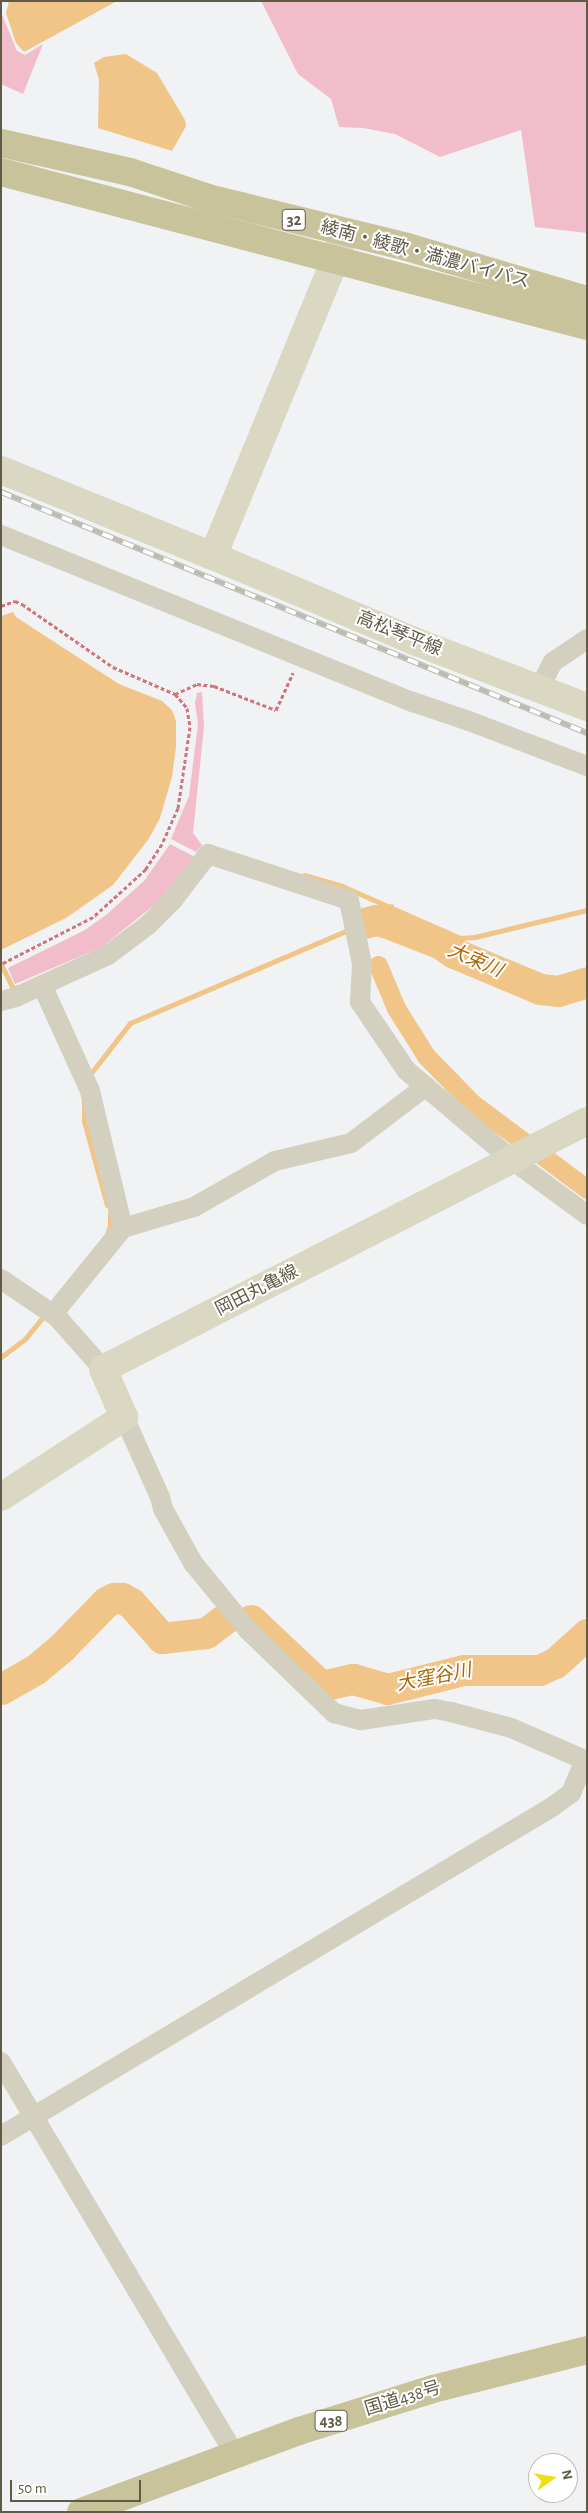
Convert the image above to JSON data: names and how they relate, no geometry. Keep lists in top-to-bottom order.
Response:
{
  "streets": {
    "highway": [
      "32",
      "綾南・綾歌・満濃バイパス",
      "国道438号",
      "438"
    ],
    "main road": ["高松琴平線", "岡田丸亀線"]
  },
  "water": ["大束川", "大窪谷川"],
  "scale_bar": "50 m",
  "north": "right"
}
